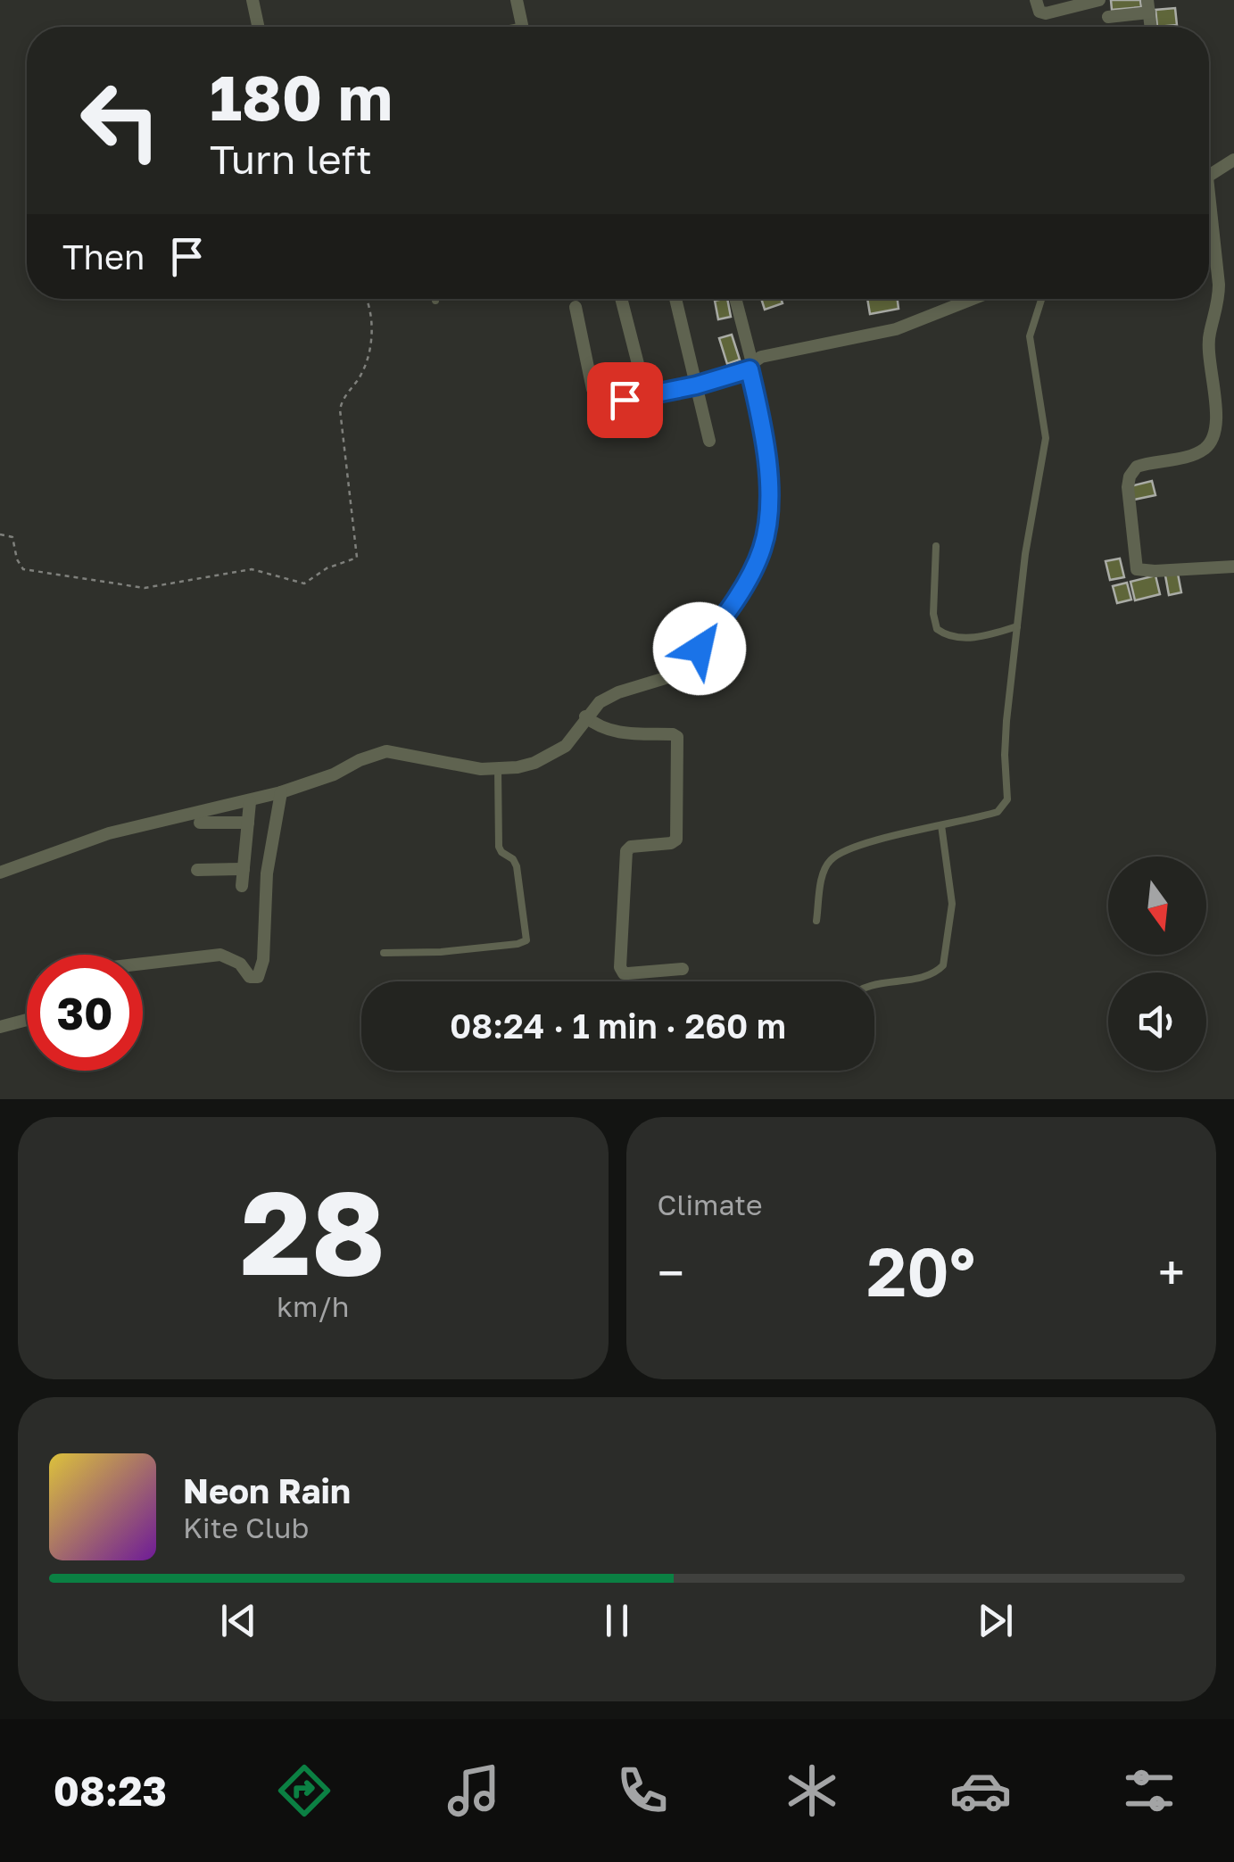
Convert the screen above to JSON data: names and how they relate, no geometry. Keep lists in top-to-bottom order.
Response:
{
  "north": "bottom",
  "page": {
    "turn": ["180 m", "Turn left"],
    "then": "Then",
    "limit": "30",
    "trip": "08:24 · 1 min · 260 m",
    "tile": [
      ["28", "km/h"],
      "Climate"
    ],
    "heat": ["−", "20°", "+"],
    "song": ["Neon Rain", "Kite Club"],
    "tabs": "08:23"
  }
}
